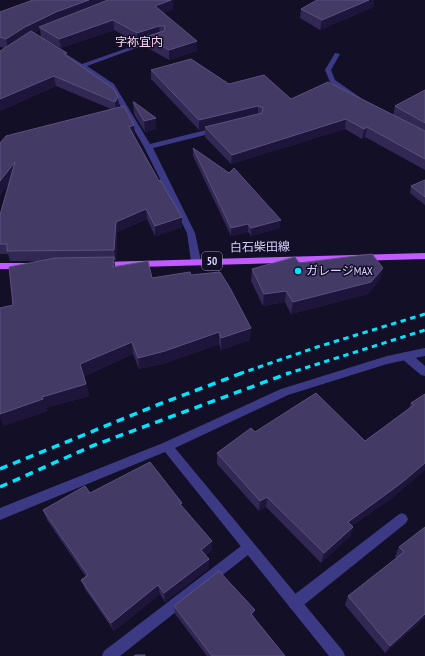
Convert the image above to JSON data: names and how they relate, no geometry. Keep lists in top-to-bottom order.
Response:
{
  "streets": {
    "main road": ["白石柴田線", "50"]
  },
  "districts": ["字祢宜内"],
  "places": ["ガレージMAX"]
}
